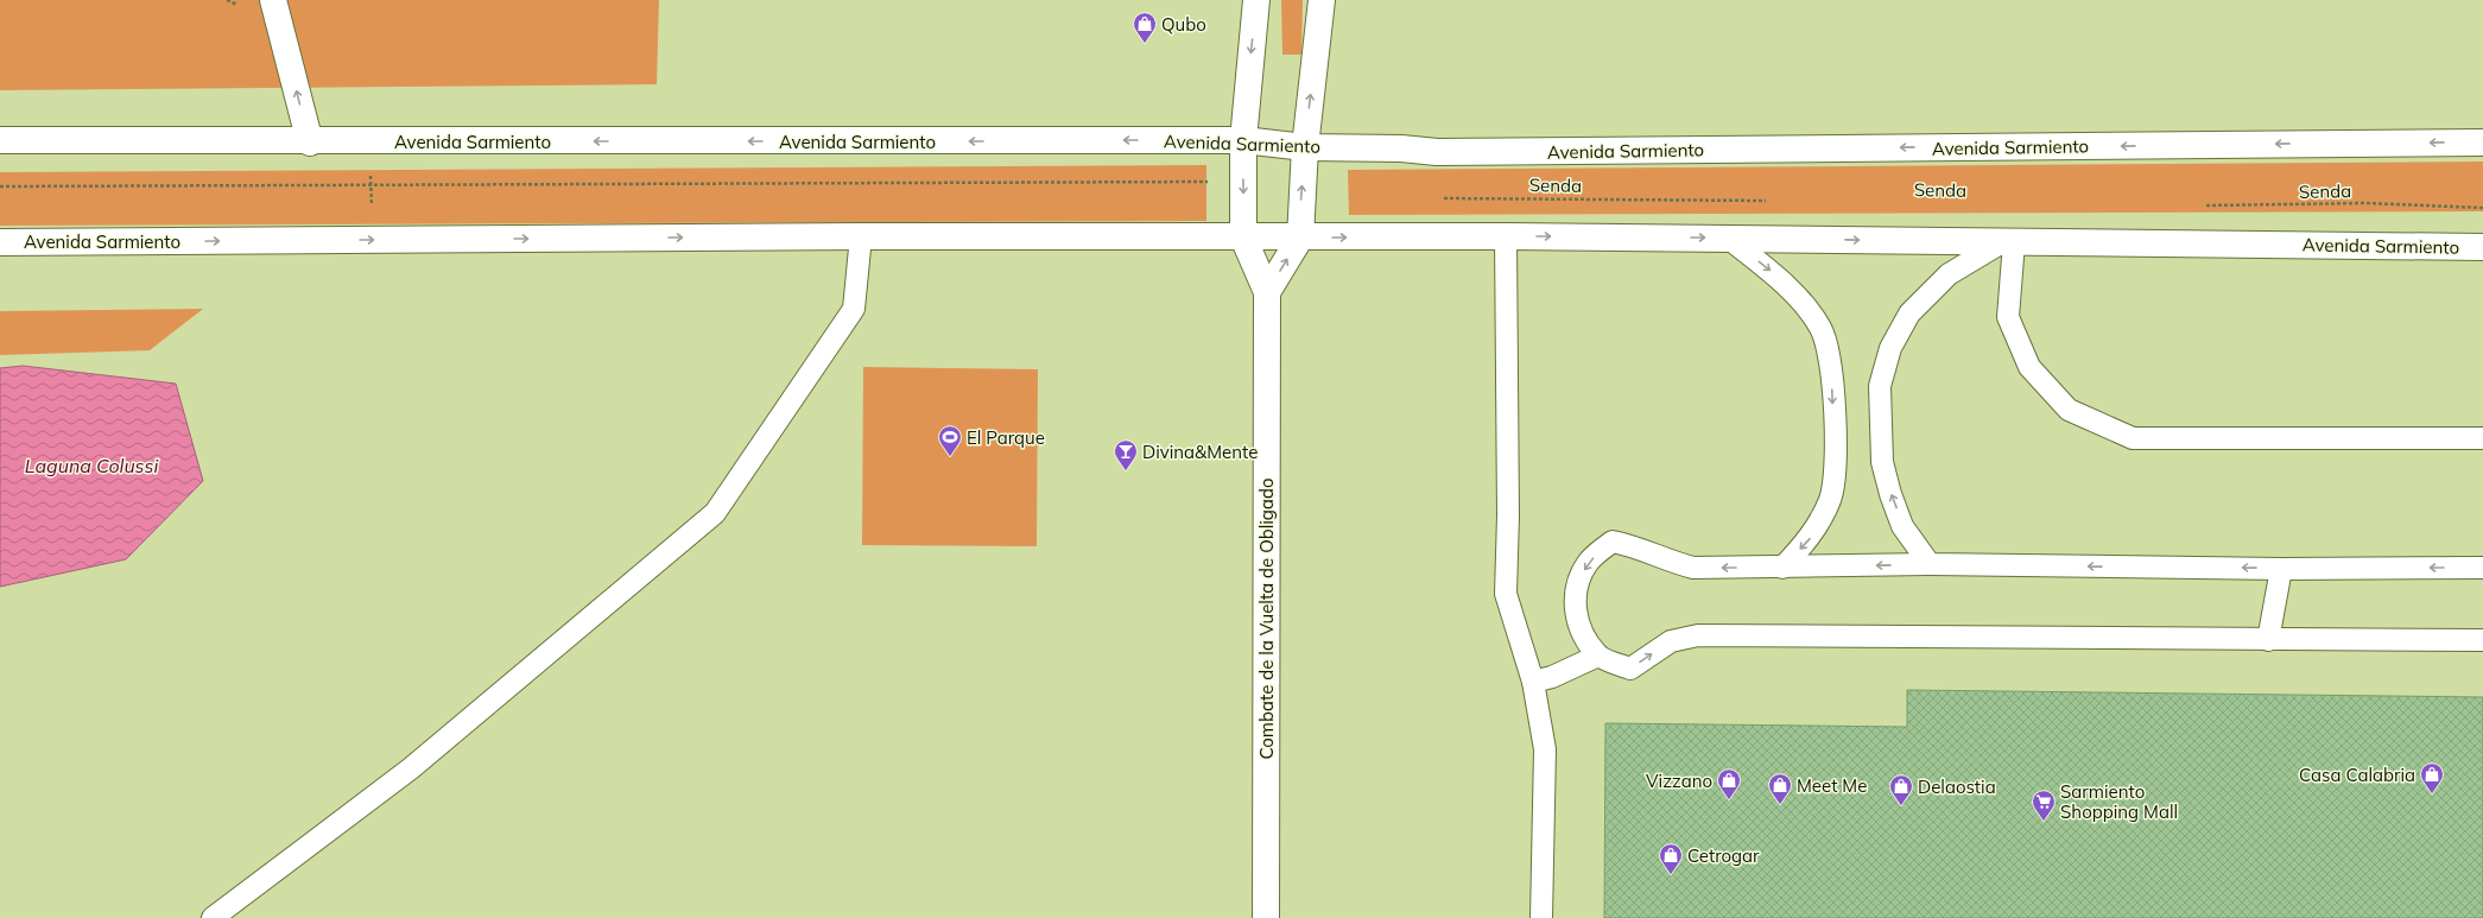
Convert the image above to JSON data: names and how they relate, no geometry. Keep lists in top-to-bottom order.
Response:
{
  "streets": {
    "main road": ["Avenida Sarmiento", "Combate de la Vuelta de Obligado"],
    "path": ["Senda"]
  },
  "crossings": [
    ["Avenida Sarmiento", "Combate de la Vuelta de Obligado"]
  ],
  "water": ["Laguna Colussi"],
  "places": {
    "shop": [
      "Qubo",
      "Casa Calabria",
      "Vizzano",
      "Meet Me",
      "Delaostia",
      "Cetrogar"
    ],
    "sports": ["El Parque"],
    "bar": ["Divina&Mente"],
    "supermarket": ["Sarmiento Shopping Mall"]
  }
}
